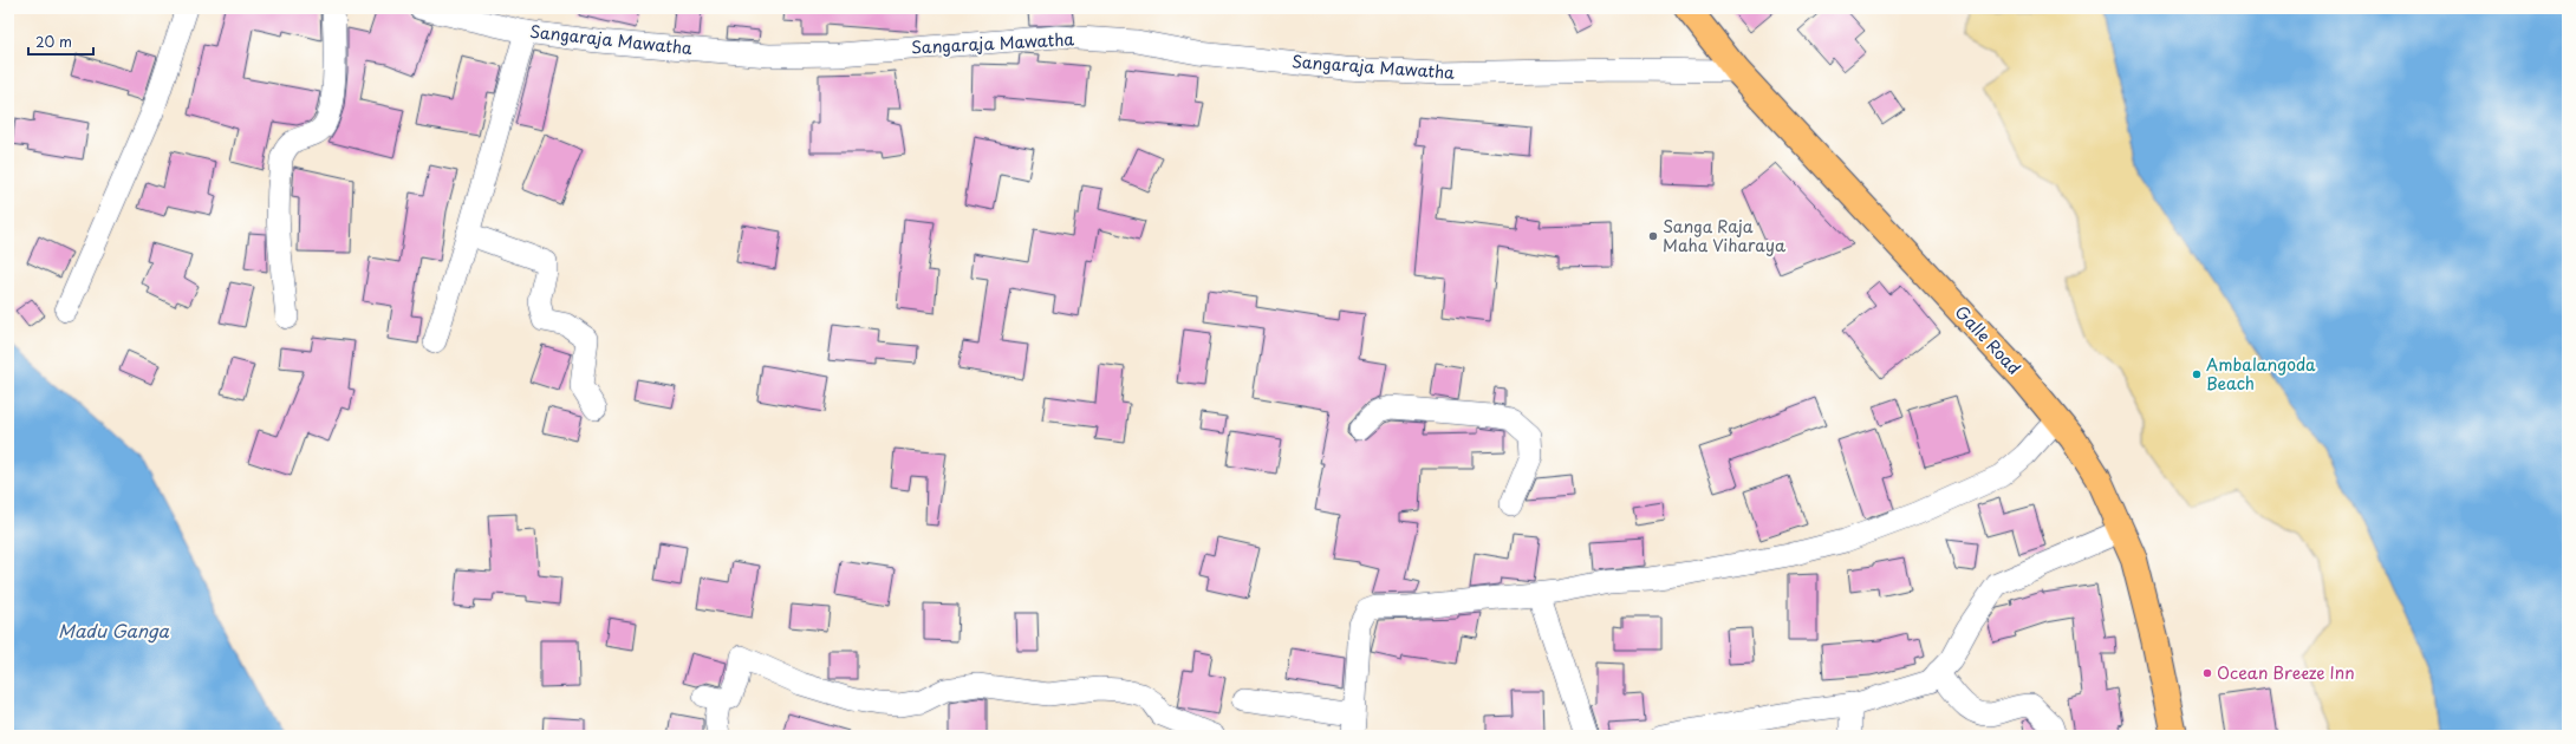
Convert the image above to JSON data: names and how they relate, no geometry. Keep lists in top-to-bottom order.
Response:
{
  "streets": {
    "highway": ["Galle Road"],
    "street": ["Sangaraja Mawatha"]
  },
  "crossings": [
    ["Sangaraja Mawatha", "Galle Road"]
  ],
  "water": ["Madu Ganga"],
  "places": ["Sanga Raja Maha Viharaya", "Ambalangoda Beach", "Ocean Breeze Inn"],
  "scale_bar": "20 m"
}
